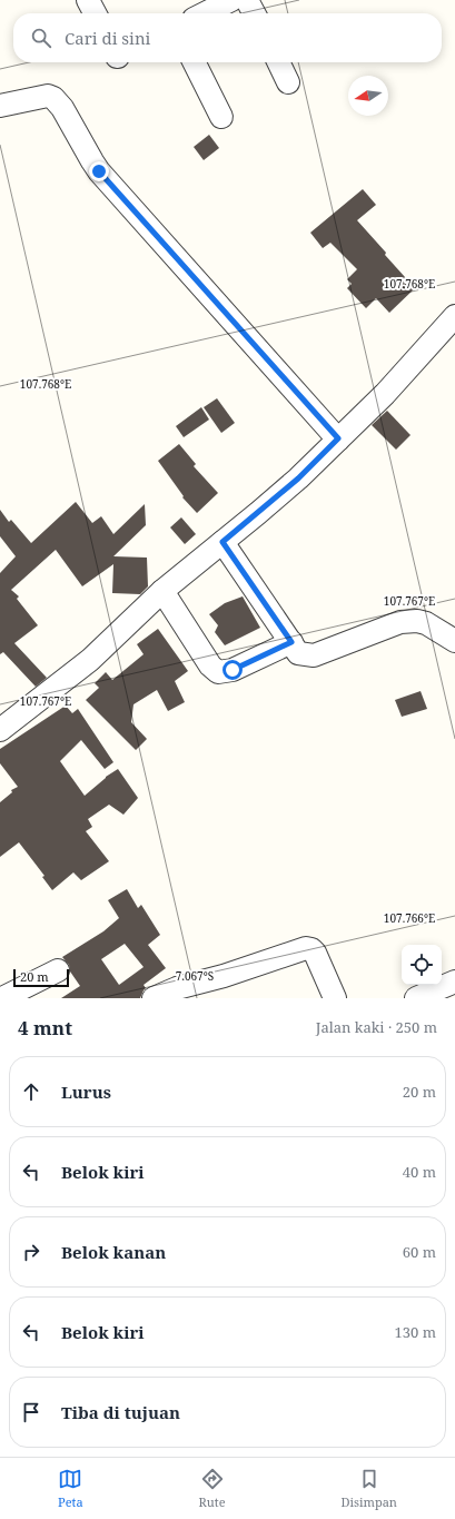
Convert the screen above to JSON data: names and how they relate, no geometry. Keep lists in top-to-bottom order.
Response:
{
  "scale_bar": "20 m",
  "north": "left",
  "page": {
    "search": "Cari di sini",
    "scale": "20 m",
    "heading": ["4 mnt", "Jalan kaki · 250 m"],
    "list": [
      ["Lurus", "20 m"],
      ["Belok kiri", "40 m"],
      ["Belok kanan", "60 m"],
      ["Belok kiri", "130 m"],
      "Tiba di tujuan"
    ],
    "nav": ["Peta", "Rute", "Disimpan"]
  },
  "coordinates": [
    "107.768°E",
    "107.767°E",
    "107.766°E",
    "7.067°S"
  ]
}
